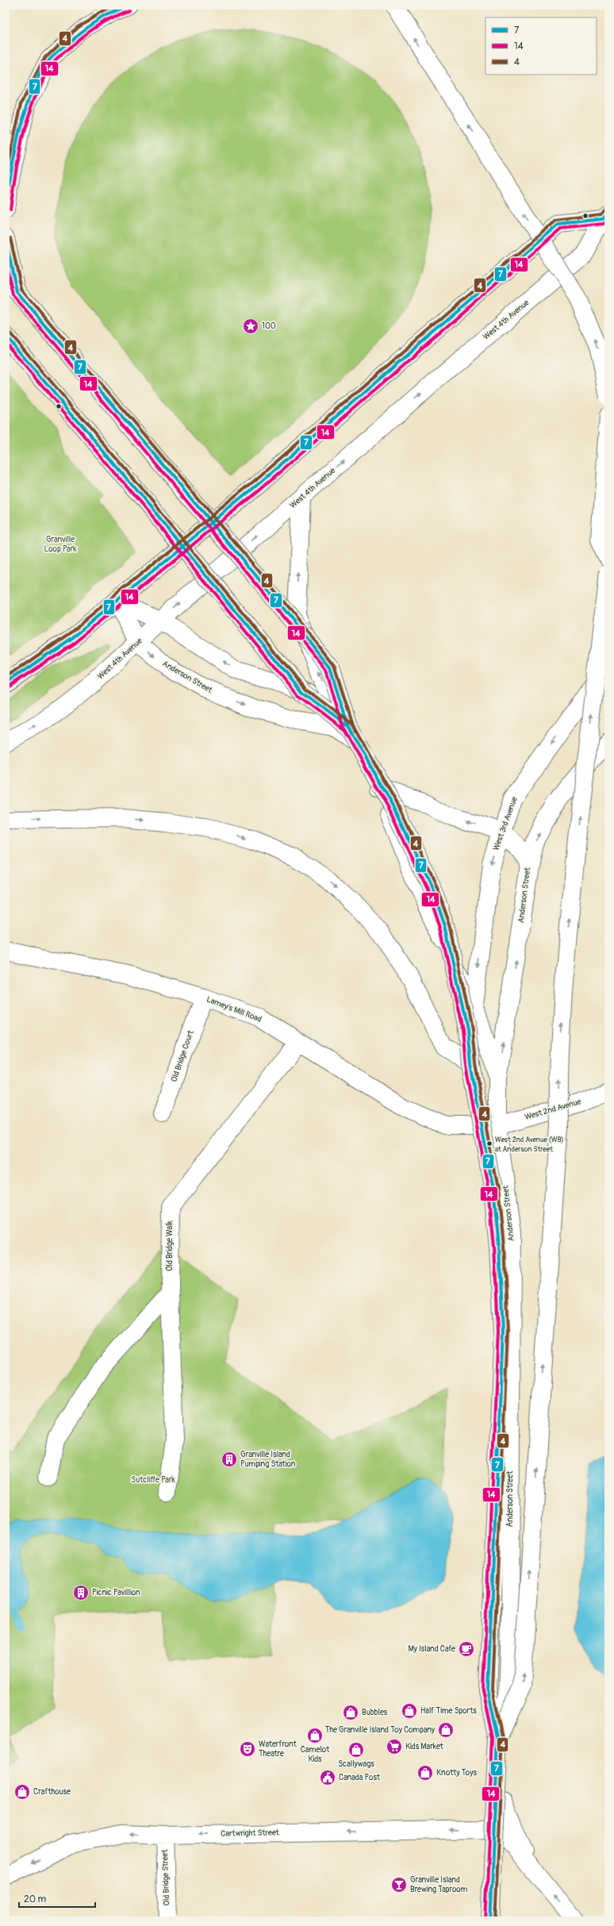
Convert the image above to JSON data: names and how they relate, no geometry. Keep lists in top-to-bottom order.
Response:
{
  "streets": {
    "main road": [
      "West 4th Avenue",
      "Anderson Street",
      "West 3rd Avenue",
      "Lamey's Mill Road",
      "Old Bridge Court",
      "West 2nd Avenue",
      "Old Bridge Walk",
      "Cartwright Street",
      "Old Bridge Street"
    ]
  },
  "crossings": [
    ["West 4th Avenue", "Anderson Street"],
    ["Anderson Street", "West 3rd Avenue"],
    ["Anderson Street", "Lamey's Mill Road"],
    ["Anderson Street", "West 2nd Avenue"],
    ["Anderson Street", "Cartwright Street"],
    ["Lamey's Mill Road", "Old Bridge Court"],
    ["Lamey's Mill Road", "West 2nd Avenue"],
    ["Lamey's Mill Road", "Old Bridge Walk"],
    ["Cartwright Street", "Old Bridge Street"]
  ],
  "one_way": ["Cartwright Street"],
  "parks": ["Granville Loop Park", "Sutcliffe Park"],
  "places": {
    "place": ["100"],
    "other": ["West 2nd Avenue (WB) at Anderson Street"],
    "building": ["Granville Island Pumping Station", "Picnic Pavillion"],
    "cafe": ["My Island Cafe"],
    "shop": [
      "Half Time Sports",
      "Bubbles",
      "The Granville Island Toy Company",
      "Camelot Kids",
      "Scallywags",
      "Knotty Toys",
      "Crafthouse"
    ],
    "supermarket": ["Kids Market"],
    "theatre": ["Waterfront Theatre"],
    "public building": ["Canada Post"],
    "bar": ["Granville Island Brewing Taproom"]
  },
  "lines": ["transit line 7", "transit line 4", "transit line 14"],
  "legend": ["7", "14", "4"],
  "scale_bar": "20 m"
}
